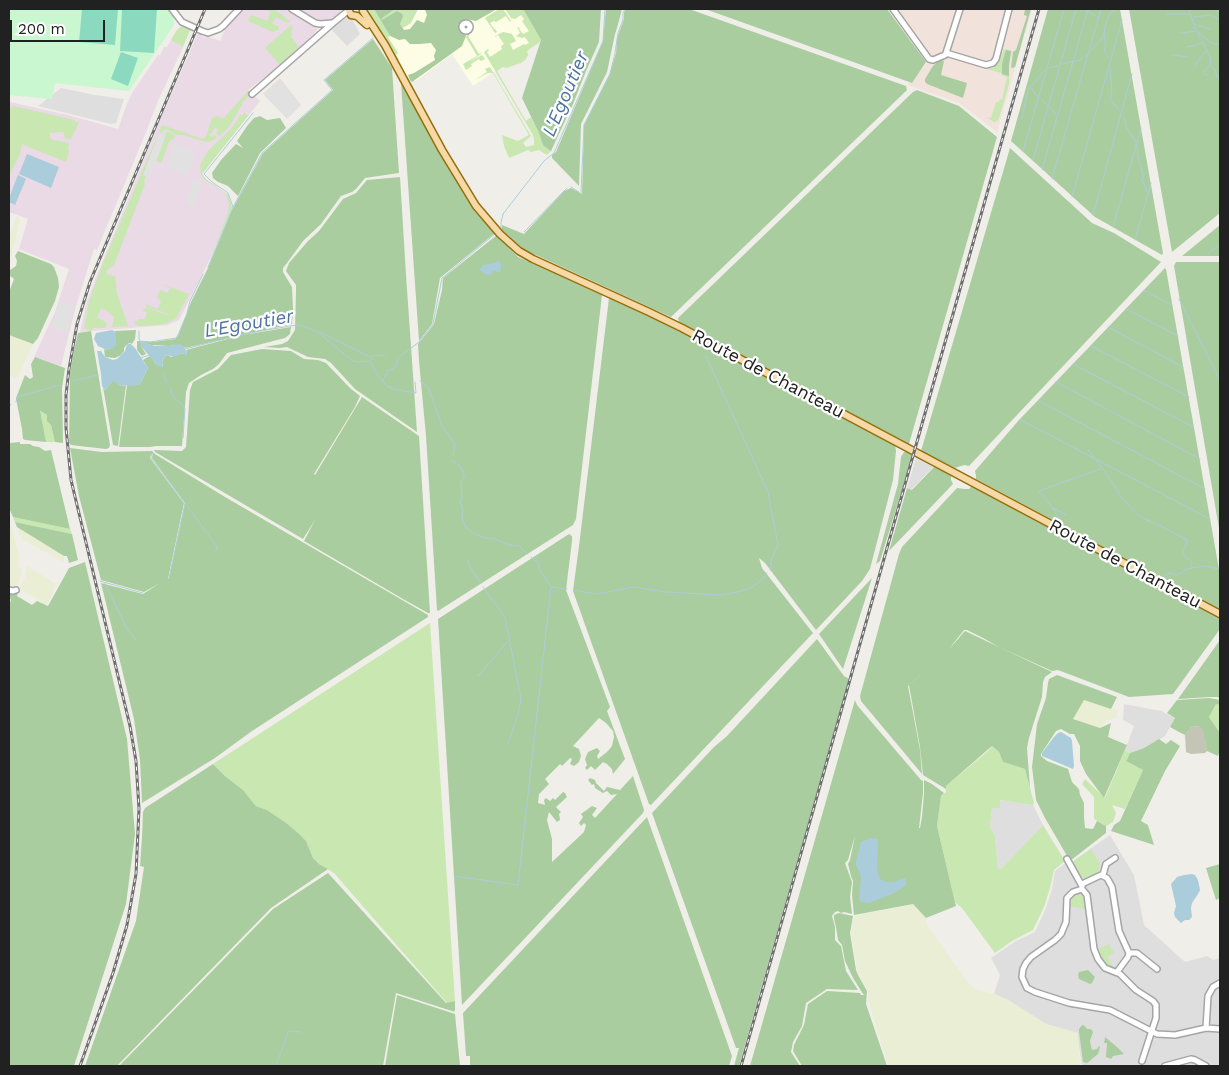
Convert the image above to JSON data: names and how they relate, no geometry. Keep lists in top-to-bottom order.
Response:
{
  "streets": {
    "main road": ["Route de Chanteau"]
  },
  "water": ["L'Egoutier"],
  "scale_bar": "200 m"
}
